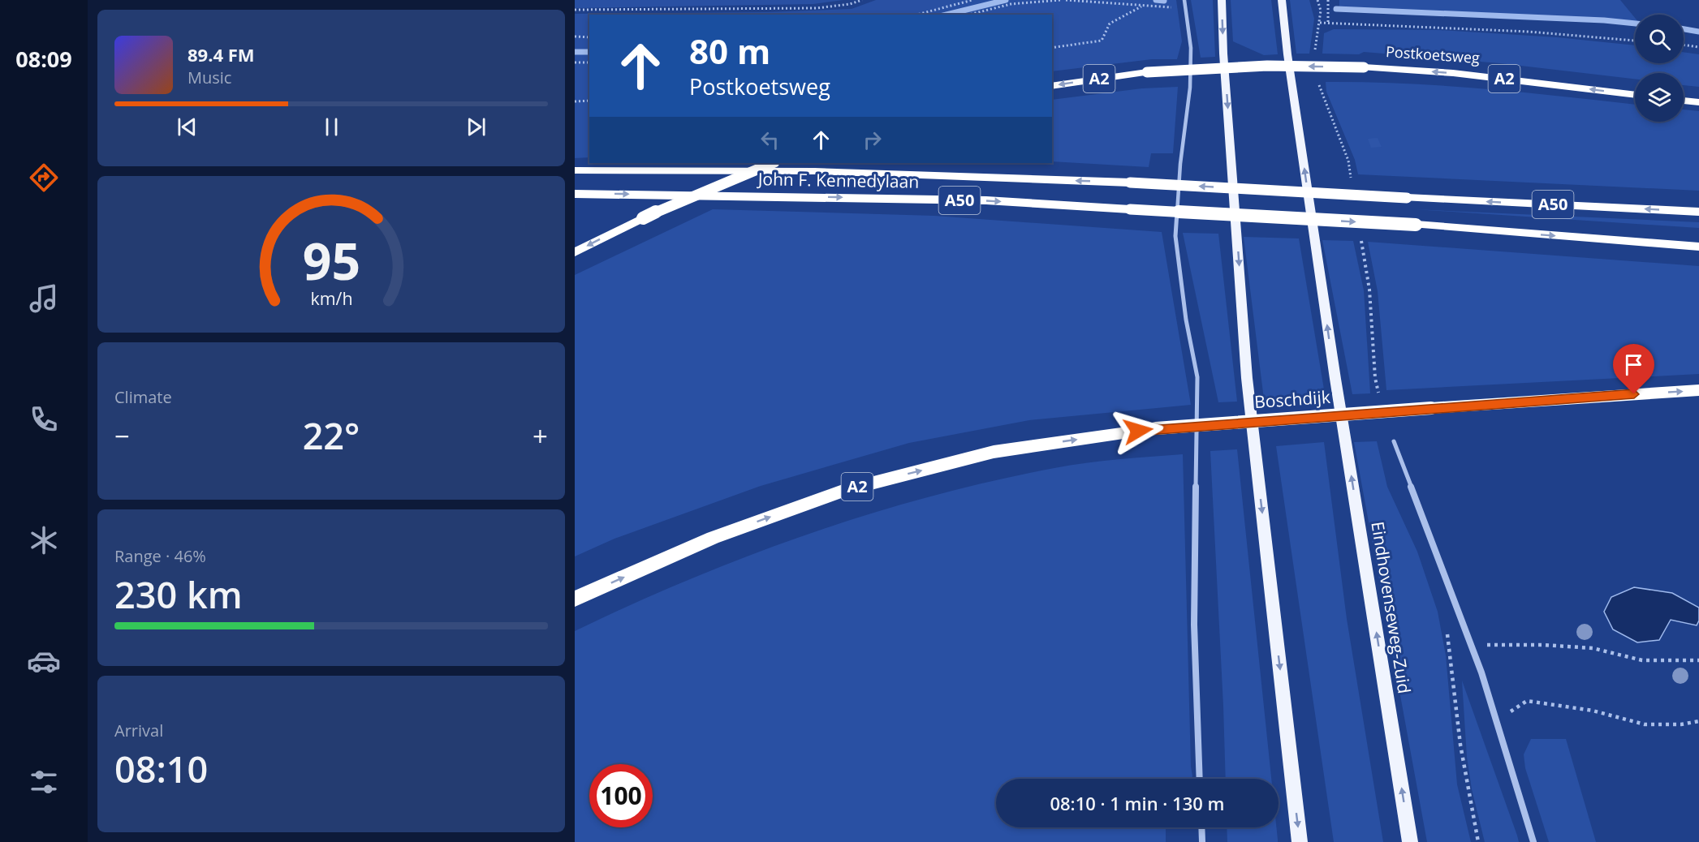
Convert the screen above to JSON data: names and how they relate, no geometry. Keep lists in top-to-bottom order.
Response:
{
  "streets": {
    "highway": [
      "Postkoetsweg",
      "A2",
      "John F. Kennedylaan",
      "A50",
      "Boschdijk"
    ],
    "main road": ["Eindhovenseweg-Zuid"]
  },
  "crossings": [
    ["Boschdijk", "Eindhovenseweg-Zuid"]
  ],
  "one_way": ["Postkoetsweg", "Eindhovenseweg-Zuid"],
  "page": {
    "tabs": "08:09",
    "turn": ["80 m", "Postkoetsweg"],
    "song": ["89.4 FM", "Music"],
    "tile": [
      "Climate",
      ["Range · 46%", "230 km"],
      ["Arrival", "08:10"]
    ],
    "heat": ["−", "22°", "+"],
    "limit": "100",
    "trip": "08:10 · 1 min · 130 m",
    "gauge": ["95", "km/h"]
  }
}
